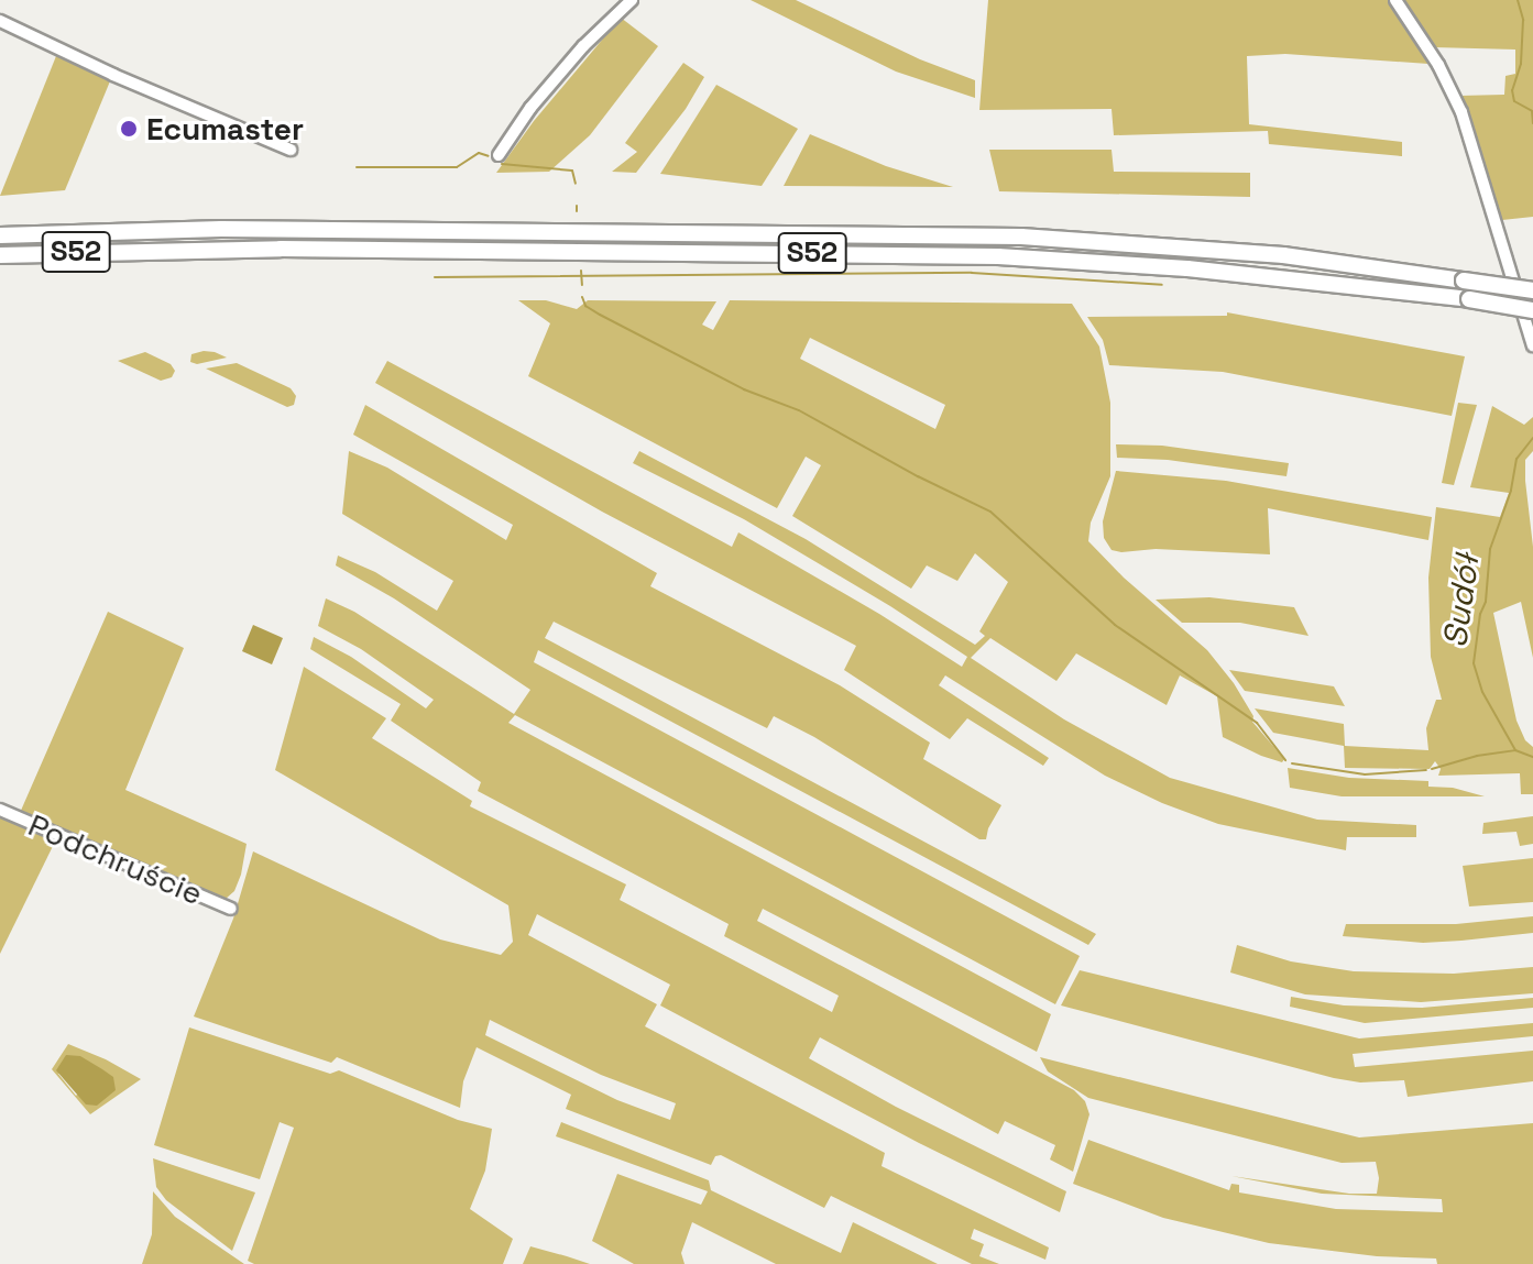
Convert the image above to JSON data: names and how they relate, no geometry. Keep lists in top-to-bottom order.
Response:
{
  "streets": {
    "highway": ["S52"],
    "street": ["Podchruście"]
  },
  "water": ["Sudół"],
  "places": ["Ecumaster"]
}
